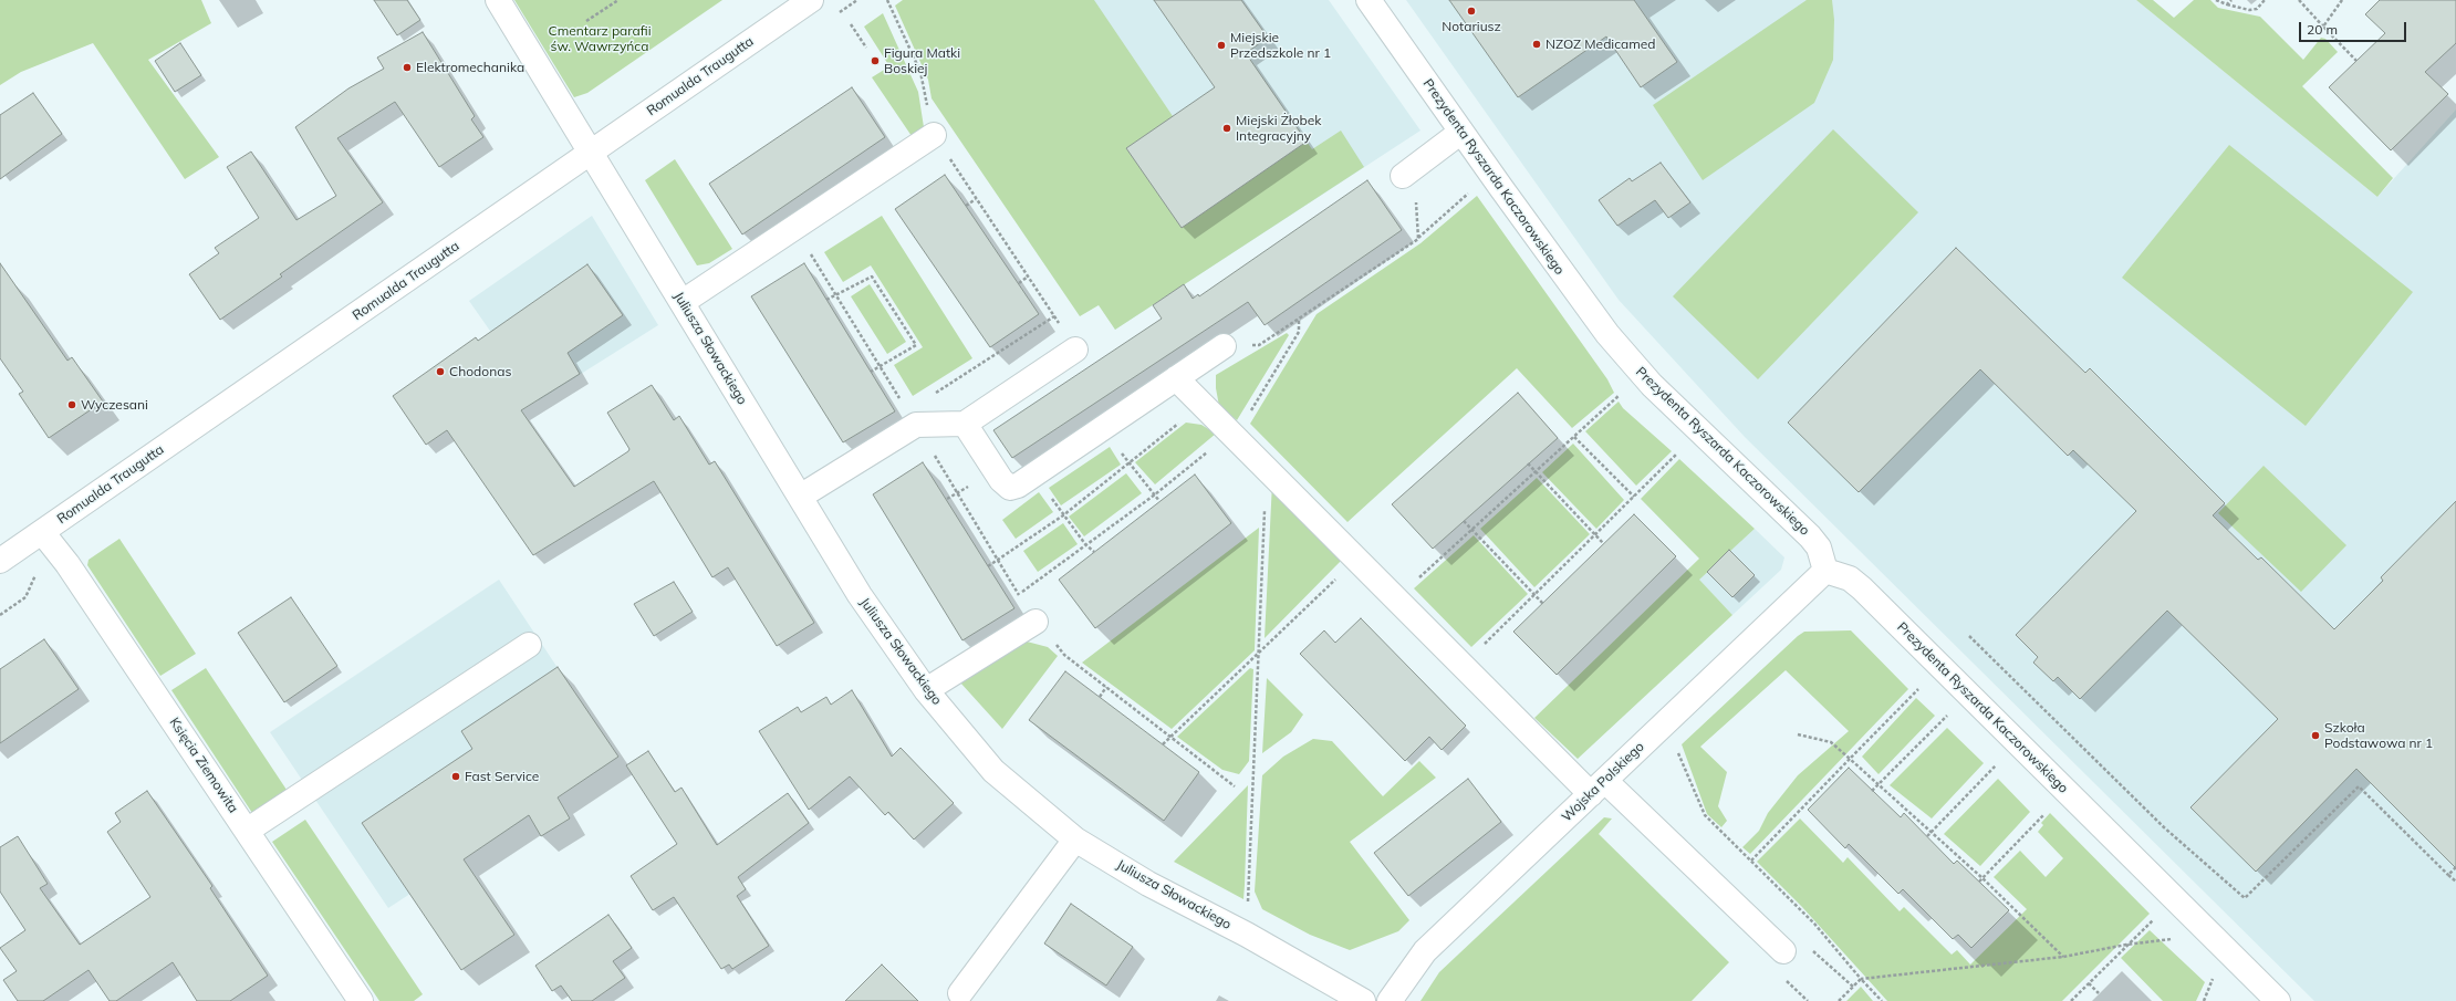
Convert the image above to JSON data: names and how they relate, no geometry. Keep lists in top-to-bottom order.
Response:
{
  "streets": {
    "street": [
      "Romualda Traugutta",
      "Prezydenta Ryszarda Kaczorowskiego",
      "Juliusza Słowackiego",
      "Księcia Ziemowita",
      "Wojska Polskiego"
    ]
  },
  "crossings": [
    ["Romualda Traugutta", "Juliusza Słowackiego"],
    ["Romualda Traugutta", "Księcia Ziemowita"],
    ["Prezydenta Ryszarda Kaczorowskiego", "Wojska Polskiego"]
  ],
  "parks": ["Cmentarz parafii św. Wawrzyńca"],
  "places": [
    "Notariusz",
    "NZOZ Medicamed",
    "Miejskie Przedszkole nr 1",
    "Figura Matki Boskiej",
    "Elektromechanika",
    "Miejski Żłobek Integracyjny",
    "Chodonas",
    "Wyczesani",
    "Szkoła Podstawowa nr 1",
    "Fast Service"
  ],
  "scale_bar": "20 m"
}
